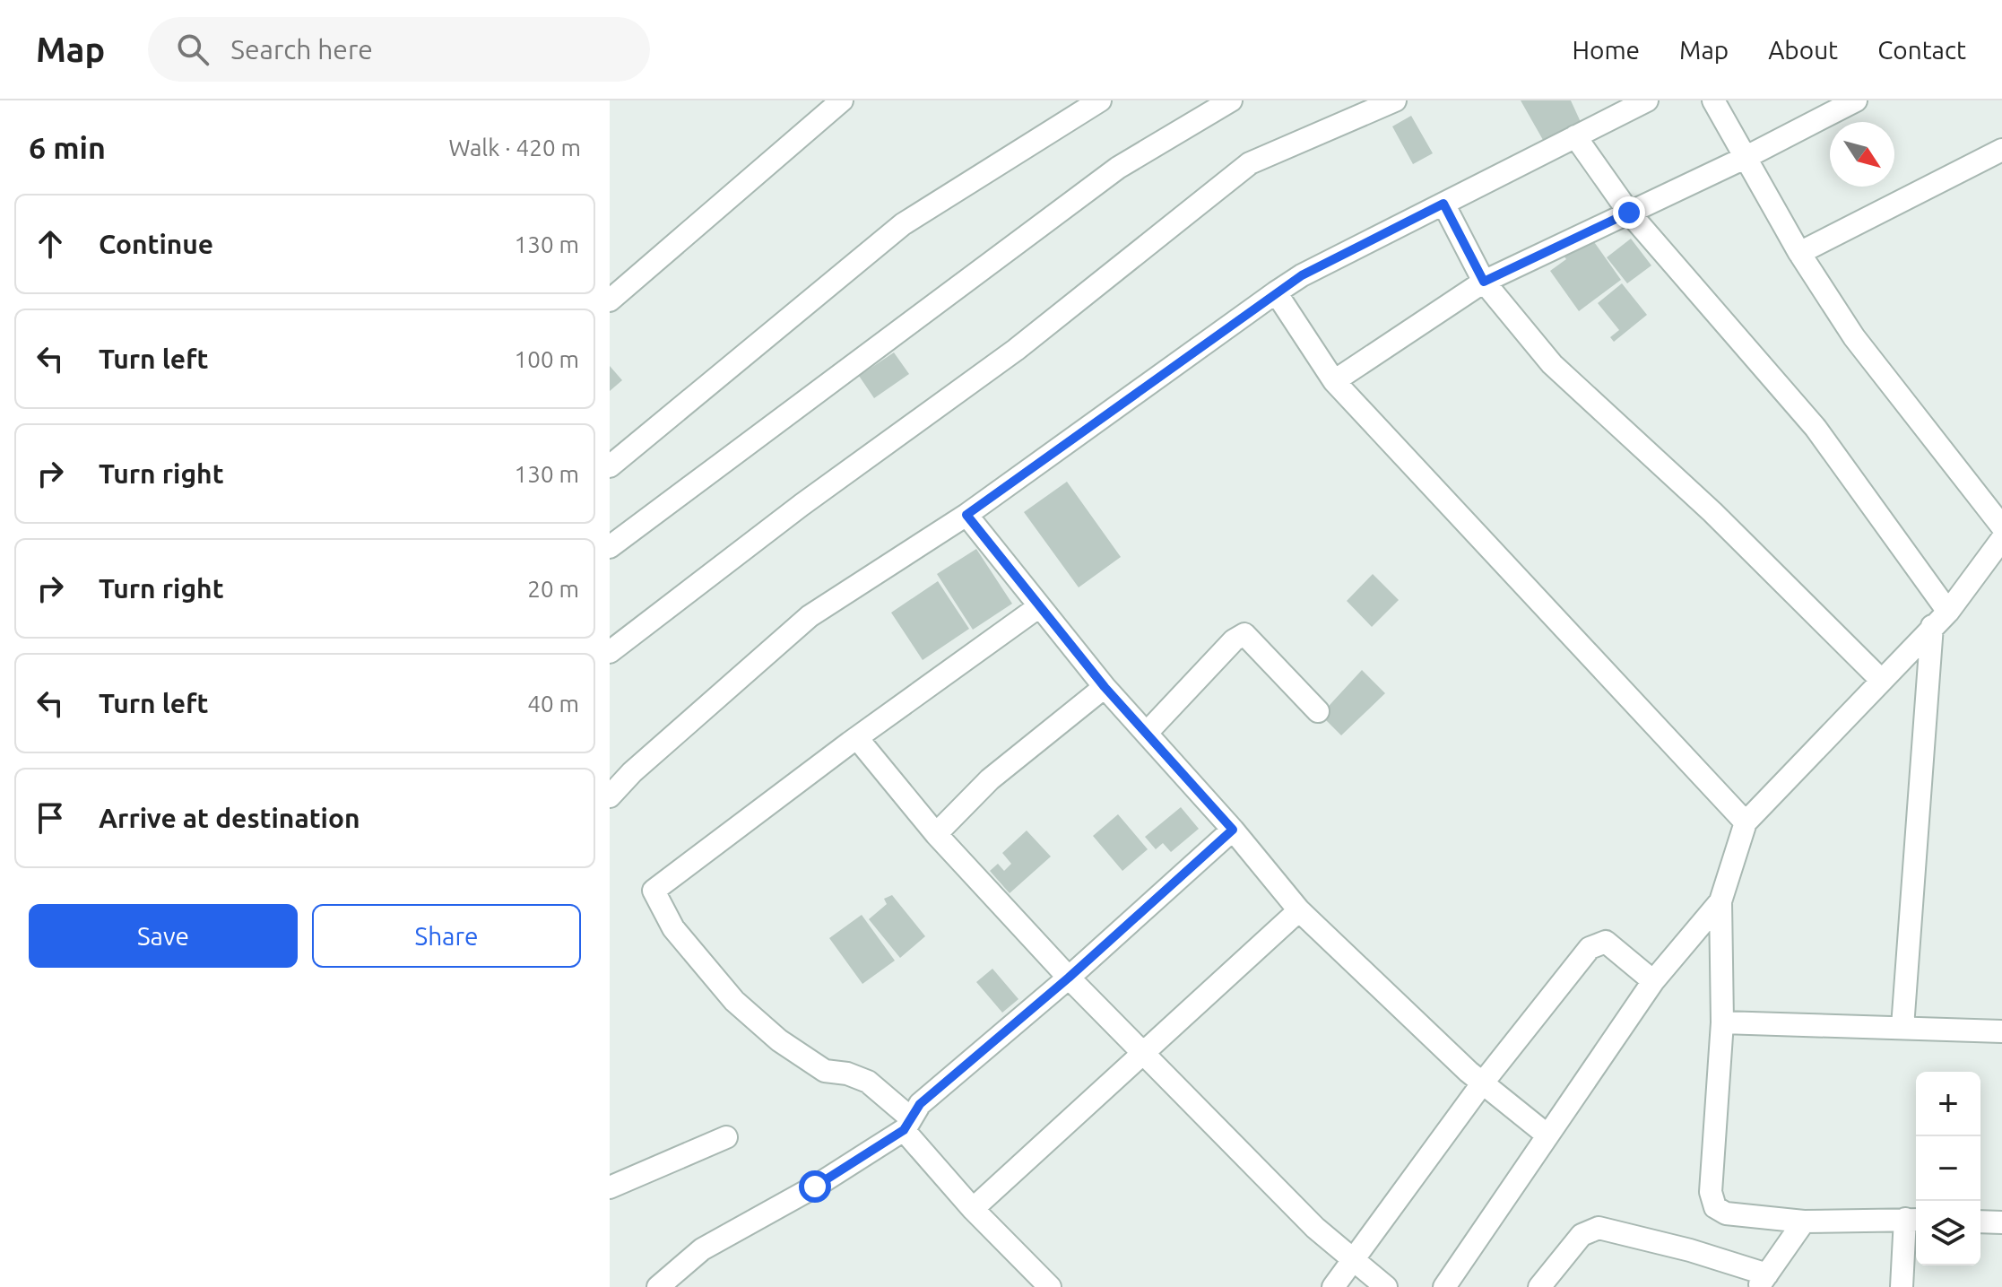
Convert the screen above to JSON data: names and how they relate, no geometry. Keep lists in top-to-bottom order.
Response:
{
  "north": "bottom right",
  "page": {
    "header": "Map",
    "search": "Search here",
    "nav": [
      "Home",
      "Map",
      "About",
      "Contact"
    ],
    "heading": ["6 min", "Walk · 420 m"],
    "list": [
      ["Continue", "130 m"],
      ["Turn left", "100 m"],
      ["Turn right", "130 m"],
      ["Turn right", "20 m"],
      ["Turn left", "40 m"],
      "Arrive at destination"
    ],
    "buttons": ["Save", "Share"],
    "map_buttons": ["+", "−"]
  }
}
